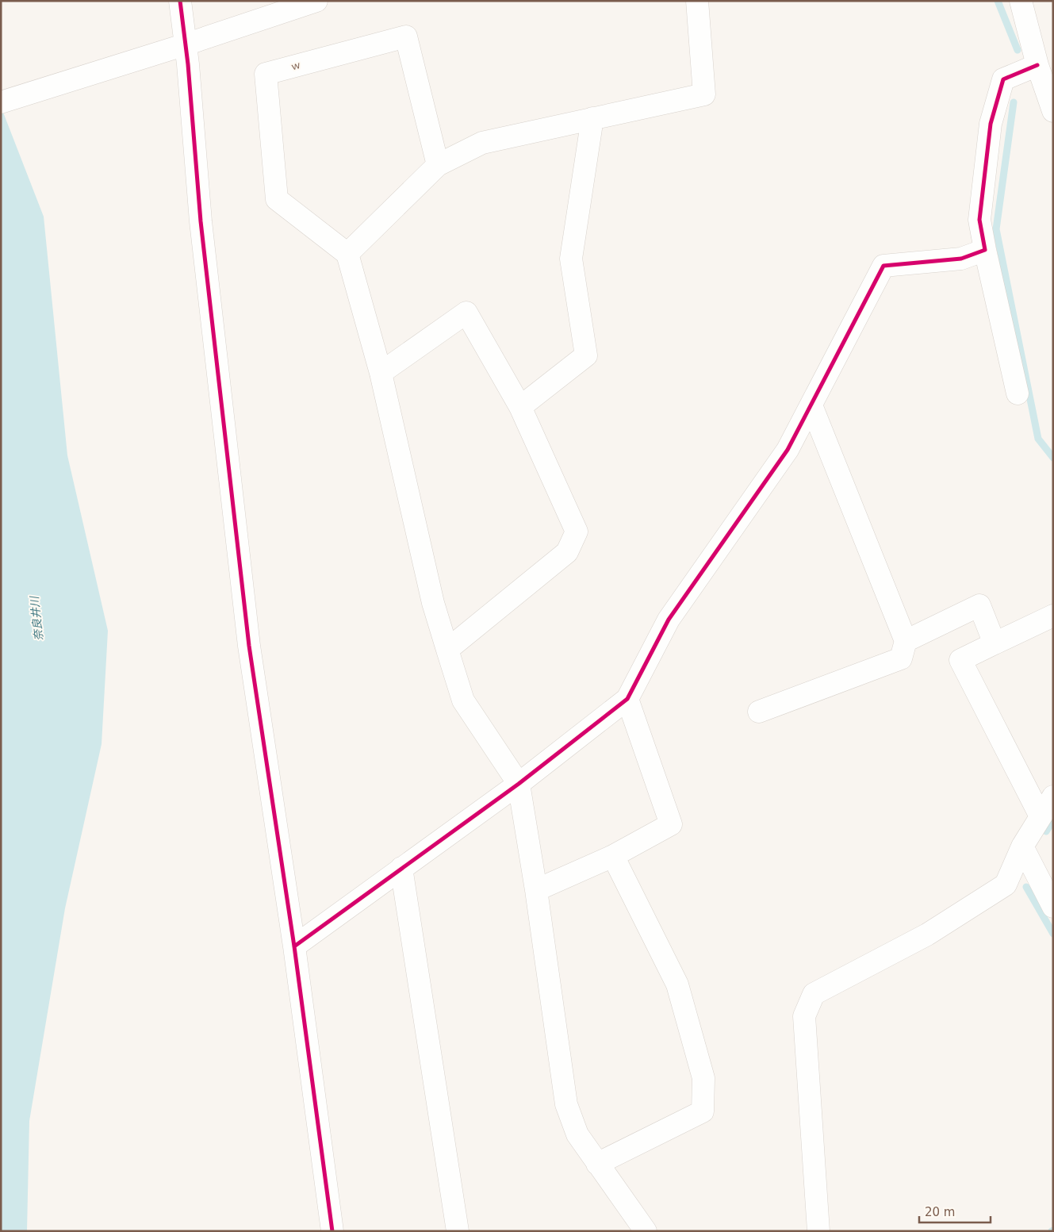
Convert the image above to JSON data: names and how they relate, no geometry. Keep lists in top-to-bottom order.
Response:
{
  "streets": {
    "street": ["ｗ"]
  },
  "water": ["奈良井川"],
  "scale_bar": "20 m"
}
